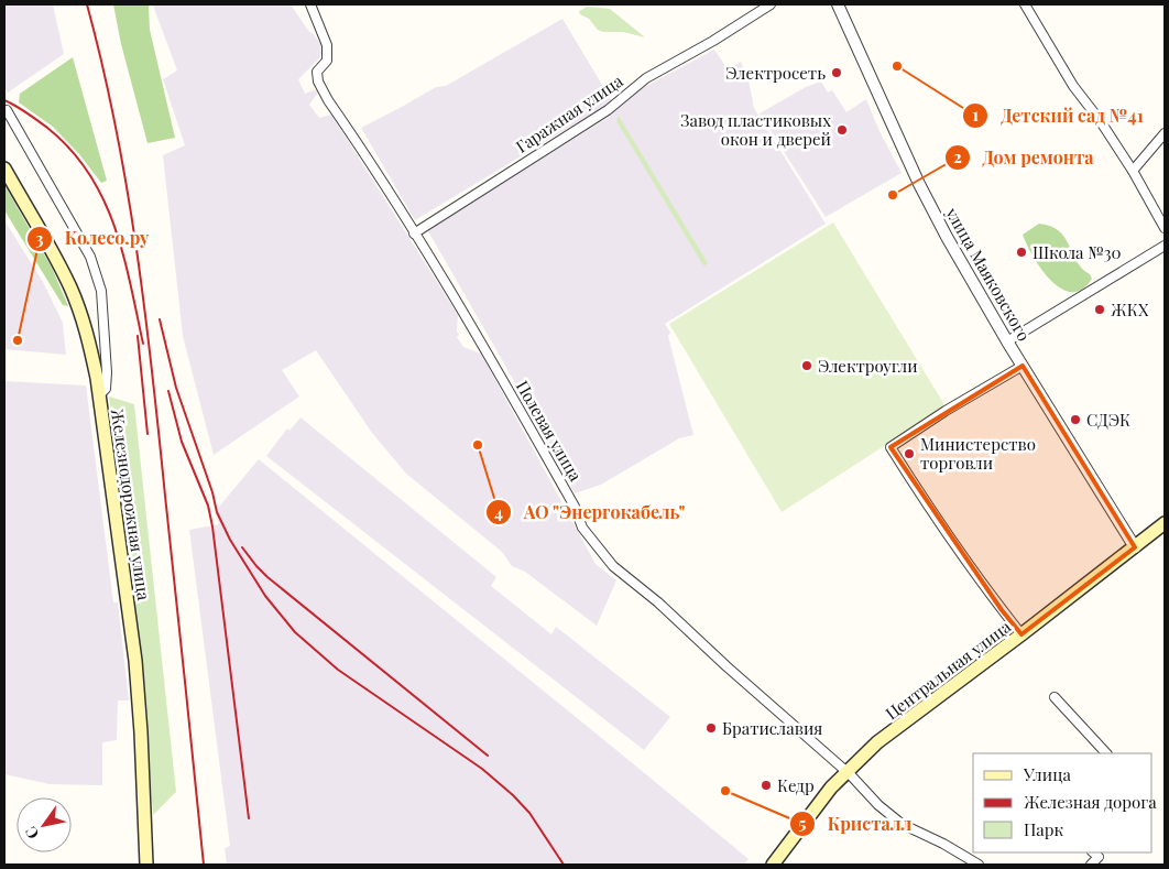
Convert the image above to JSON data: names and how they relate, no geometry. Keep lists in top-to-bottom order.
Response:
{
  "streets": {
    "main road": ["Железнодорожная улица", "Центральная улица"],
    "street": ["Гаражная улица", "улица Маяковского", "Полевая улица"]
  },
  "crossings": [
    ["Гаражная улица", "Полевая улица"],
    ["улица Маяковского", "Центральная улица"],
    ["Полевая улица", "Центральная улица"]
  ],
  "places": [
    "Детский сад №41",
    "Электросеть",
    "Завод пластиковых окон и дверей",
    "Дом ремонта",
    "Школа №30",
    "ЖКХ",
    "Колесо.ру",
    "Электроугли",
    "СДЭК",
    "АО \"Энергокабель\"",
    "Министерство торговли",
    "Братиславия",
    "Кедр",
    "Кристалл"
  ],
  "legend": ["Улица", "Железная дорога", "Парк"],
  "north": "bottom left"
}
